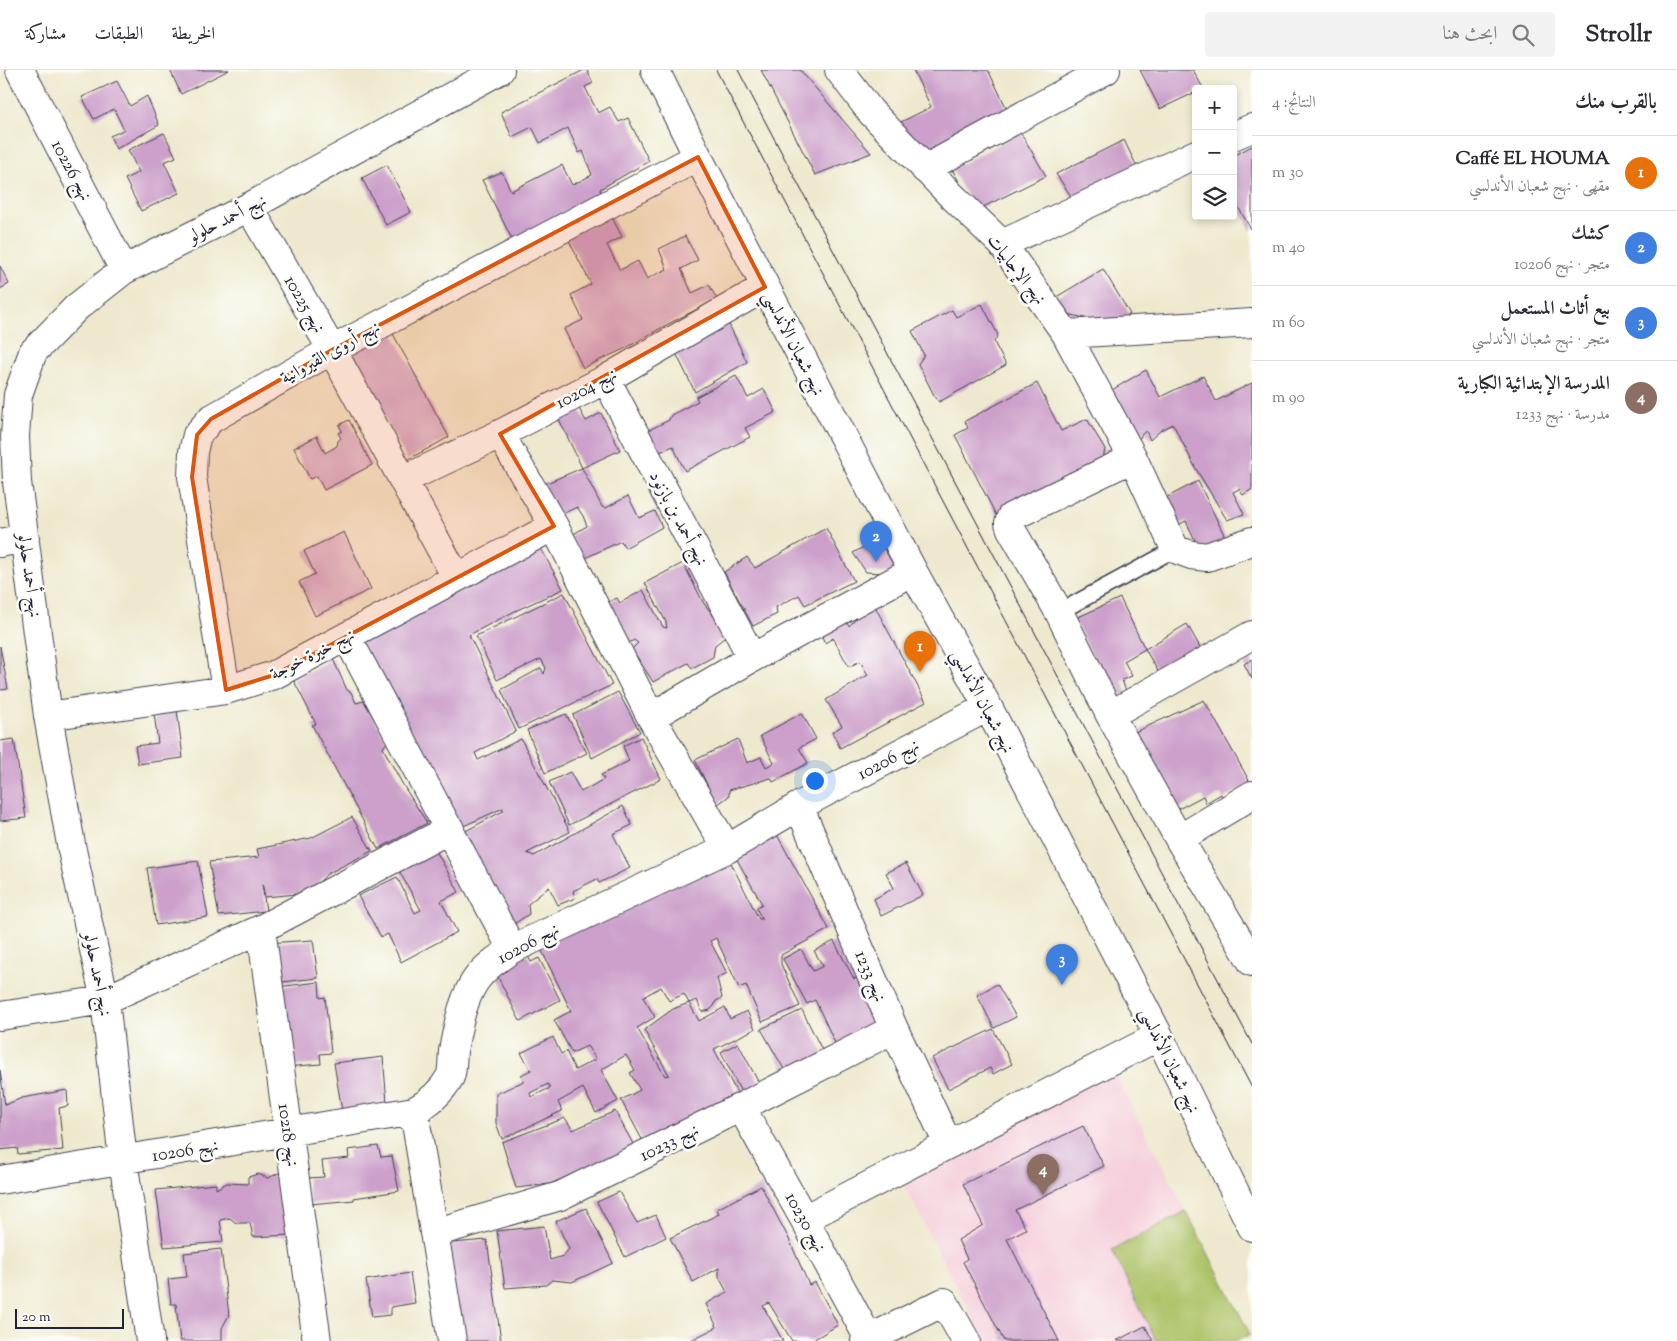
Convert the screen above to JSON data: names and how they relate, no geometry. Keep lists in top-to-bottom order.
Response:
{
  "streets": {
    "street": [
      "نهج 10226",
      "نهج أحمد حلولو",
      "نهج الإجابيات",
      "نهج 10225",
      "نهج شعبان الأندلسي",
      "نهج أروى القيروانية",
      "نهج 10204",
      "نهج أحمد بن بازنود",
      "نهج خيرة خوجة",
      "نهج 10206",
      "نهج 1233",
      "نهج 10218",
      "نهج 10233",
      "نهج 10230"
    ]
  },
  "crossings": [
    ["نهج 10226", "نهج أحمد حلولو"],
    ["نهج أحمد حلولو", "نهج 10225"],
    ["نهج أحمد حلولو", "نهج خيرة خوجة"],
    ["نهج أحمد حلولو", "نهج 10206"],
    ["نهج 10225", "نهج أروى القيروانية"],
    ["نهج 10225", "نهج 10204"],
    ["نهج 10225", "نهج خيرة خوجة"],
    ["نهج شعبان الأندلسي", "نهج أروى القيروانية"],
    ["نهج شعبان الأندلسي", "نهج 10204"],
    ["نهج شعبان الأندلسي", "نهج 10206"],
    ["نهج أروى القيروانية", "نهج خيرة خوجة"],
    ["نهج 10204", "نهج أحمد بن بازنود"],
    ["نهج 10206", "نهج 1233"],
    ["نهج 10206", "نهج 10218"],
    ["نهج 1233", "نهج 10233"],
    ["نهج 10233", "نهج 10230"]
  ],
  "scale_bar": "20 m",
  "page": {
    "header": "Strollr",
    "search": "ابحث هنا",
    "nav": ["الخريطة", "الطبقات", "مشاركة"],
    "heading": ["بالقرب منك", "النتائج: 4"],
    "map_buttons": ["+", "−"],
    "list": [
      {
        "mark": "1",
        "name": "Caffé EL HOUMA",
        "note": "مقهى · نهج شعبان الأندلسي",
        "value": "30 m"
      },
      {
        "mark": "2",
        "name": "كشك",
        "note": "متجر · نهج 10206",
        "value": "40 m"
      },
      {
        "mark": "3",
        "name": "بيع أثاث المستعمل",
        "note": "متجر · نهج شعبان الأندلسي",
        "value": "60 m"
      },
      {
        "mark": "4",
        "name": "المدرسة الإبتدائية الكبارية",
        "note": "مدرسة · نهج 1233",
        "value": "90 m"
      }
    ],
    "pins": [
      "2",
      "1",
      "3",
      "4"
    ],
    "scale": "20 m"
  }
}
